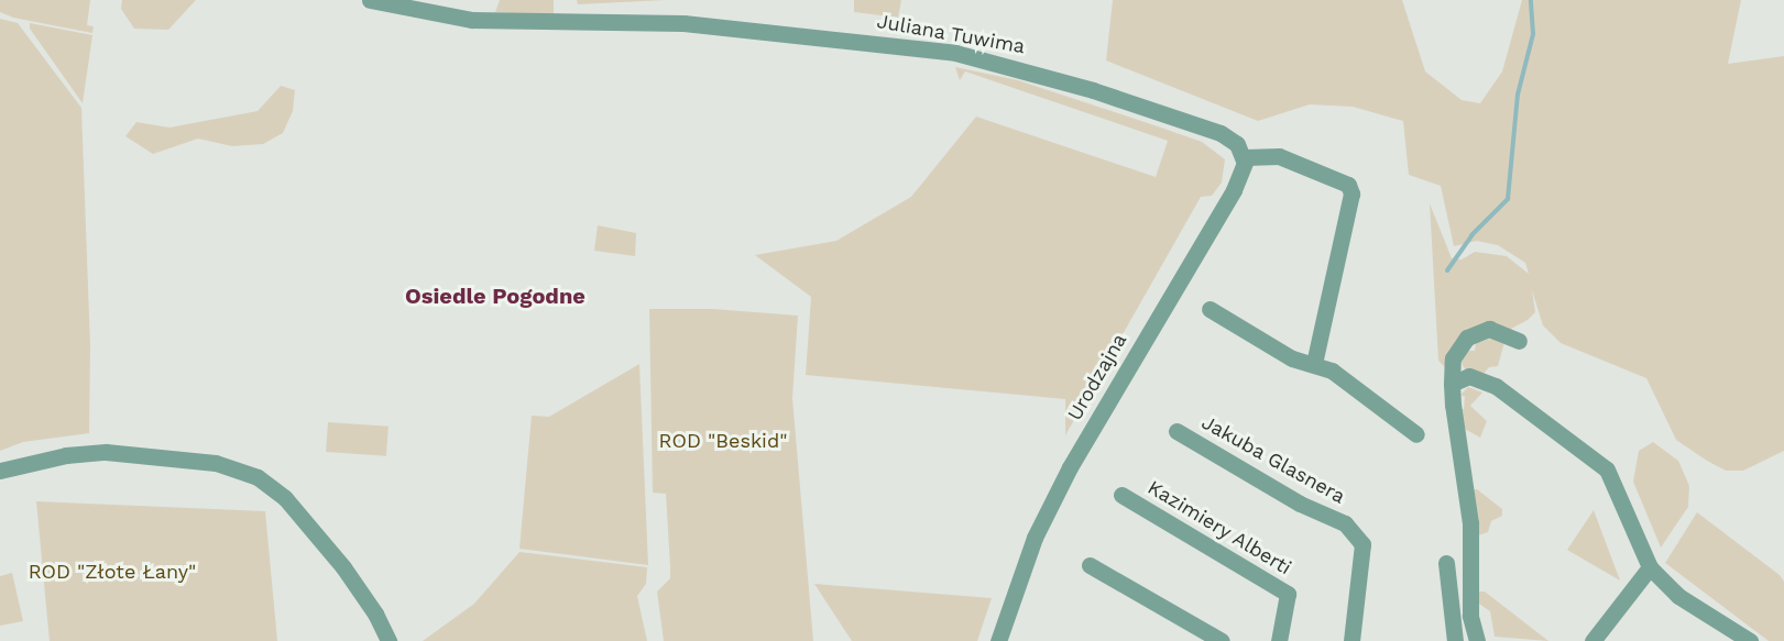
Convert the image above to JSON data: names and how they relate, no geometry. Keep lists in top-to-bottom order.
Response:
{
  "streets": {
    "street": [
      "Juliana Tuwima",
      "Urodzajna",
      "Jakuba Glasnera",
      "Kazimiery Alberti"
    ]
  },
  "crossings": [
    ["Juliana Tuwima", "Urodzajna"]
  ],
  "districts": ["Osiedle Pogodne"],
  "parks": ["ROD \"Beskid\"", "ROD \"Złote Łany\""]
}
